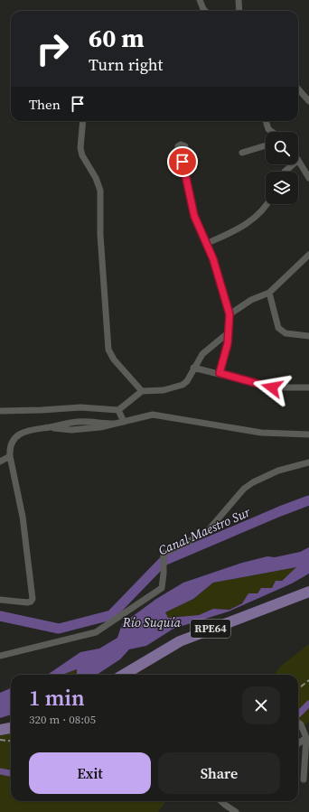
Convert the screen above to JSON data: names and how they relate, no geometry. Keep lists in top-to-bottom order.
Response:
{
  "streets": {
    "main road": ["RPE64"]
  },
  "water": ["Canal Maestro Sur", "Río Suquía"],
  "page": {
    "turn": ["60 m", "Turn right"],
    "then": "Then",
    "heading": ["1 min", "320 m · 08:05"],
    "buttons": ["Exit", "Share"]
  }
}
